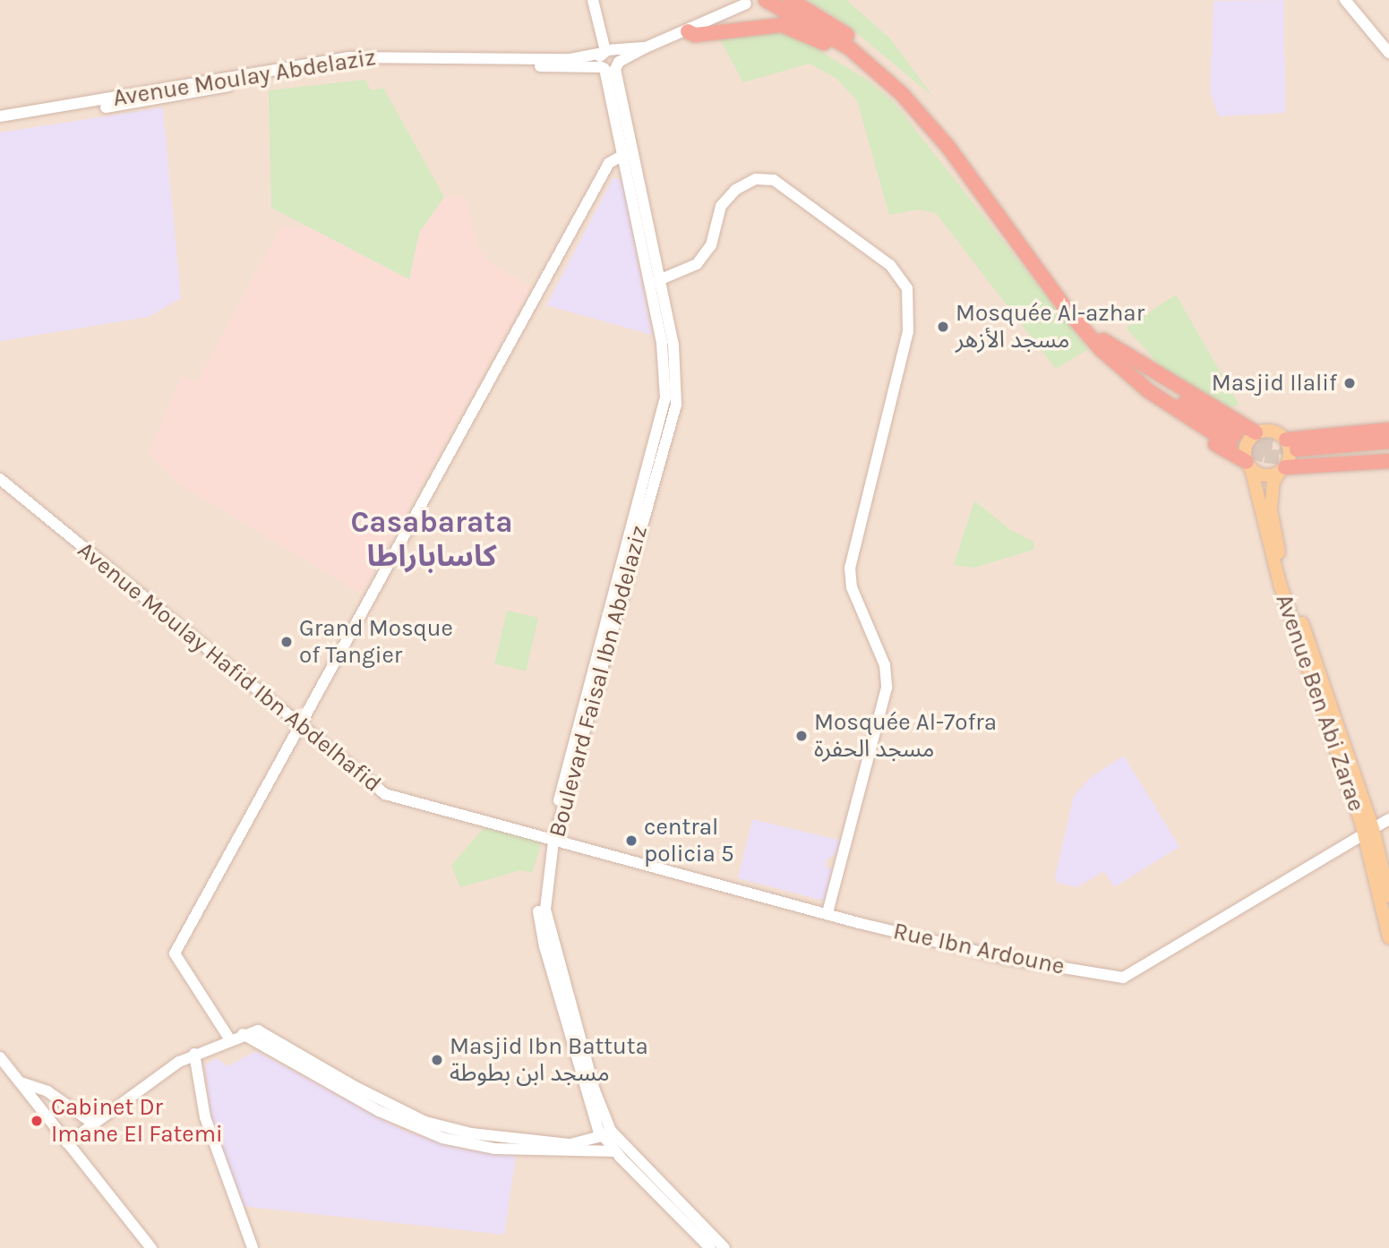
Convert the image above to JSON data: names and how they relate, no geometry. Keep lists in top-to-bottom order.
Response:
{
  "streets": {
    "main road": ["Avenue Ben Abi Zarae"],
    "street": [
      "Avenue Moulay Abdelaziz",
      "Avenue Moulay Hafid Ibn Abdelhafid",
      "Boulevard Faisal Ibn Abdelaziz",
      "Rue Ibn Ardoune"
    ]
  },
  "crossings": [
    ["Avenue Moulay Abdelaziz", "Boulevard Faisal Ibn Abdelaziz"],
    ["Avenue Moulay Hafid Ibn Abdelhafid", "Boulevard Faisal Ibn Abdelaziz"],
    ["Avenue Moulay Hafid Ibn Abdelhafid", "Rue Ibn Ardoune"],
    ["Boulevard Faisal Ibn Abdelaziz", "Rue Ibn Ardoune"],
    ["Avenue Ben Abi Zarae", "Rue Ibn Ardoune"]
  ],
  "districts": ["Casabarata كاساباراطا"],
  "places": [
    "Mosquée Al-azhar مسجد الأزهر",
    "Masjid Ilalif",
    "Grand Mosque of Tangier",
    "Mosquée Al-7ofra مسجد الحفرة",
    "central policia 5",
    "Masjid Ibn Battuta مسجد ابن بطوطة",
    "Cabinet Dr Imane El Fatemi"
  ]
}
